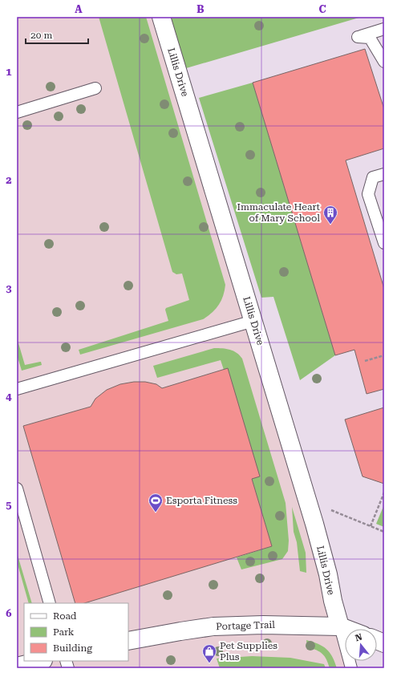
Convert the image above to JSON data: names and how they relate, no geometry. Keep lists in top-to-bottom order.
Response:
{
  "streets": {
    "street": ["Lillis Drive", "Portage Trail"]
  },
  "crossings": [
    ["Lillis Drive", "Portage Trail"]
  ],
  "places": {
    "building": ["Immaculate Heart of Mary School"],
    "sports": ["Esporta Fitness"],
    "shop": ["Pet Supplies Plus"]
  },
  "legend": ["Road", "Park", "Building"],
  "scale_bar": "20 m",
  "north": "top",
  "grid": {
    "columns": ["A", "B", "C"],
    "rows": [
      "1",
      "2",
      "3",
      "4",
      "5",
      "6"
    ]
  }
}
